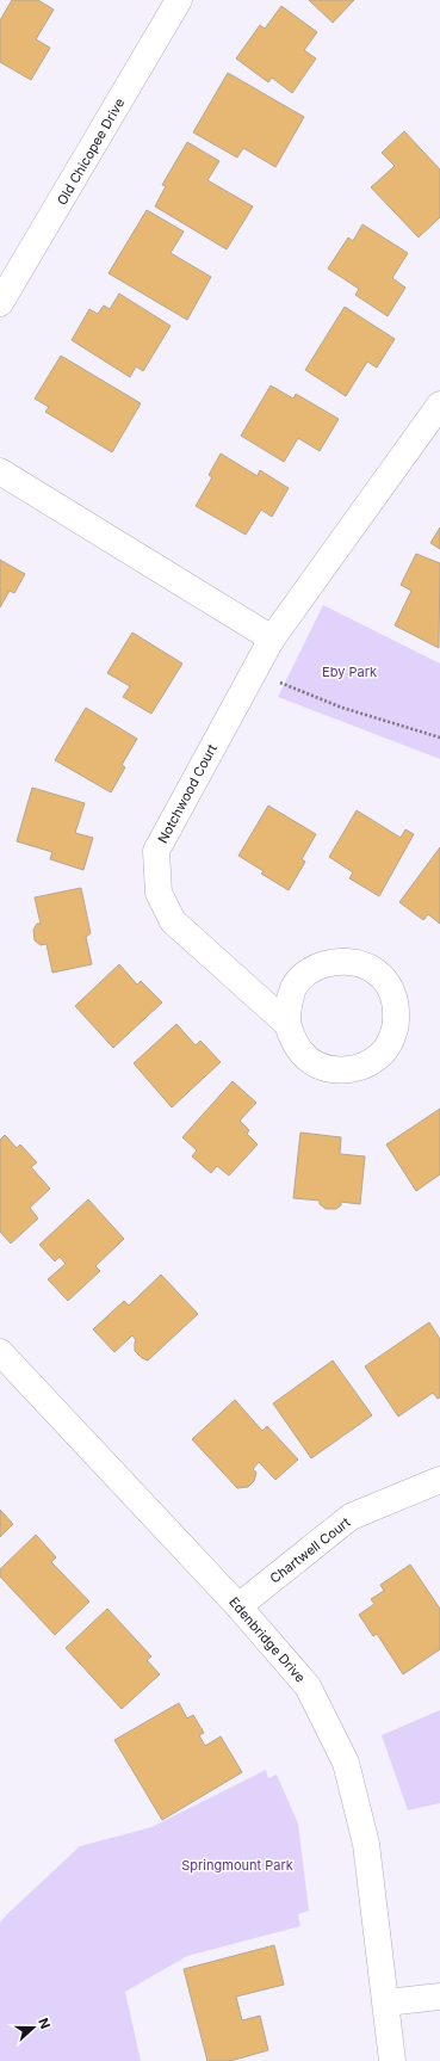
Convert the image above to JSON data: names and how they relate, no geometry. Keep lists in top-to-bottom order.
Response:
{
  "streets": {
    "street": [
      "Old Chicopee Drive",
      "Notchwood Court",
      "Chartwell Court",
      "Edenbridge Drive"
    ]
  },
  "crossings": [
    ["Chartwell Court", "Edenbridge Drive"]
  ],
  "parks": ["Eby Park", "Springmount Park"],
  "north": "right"
}
